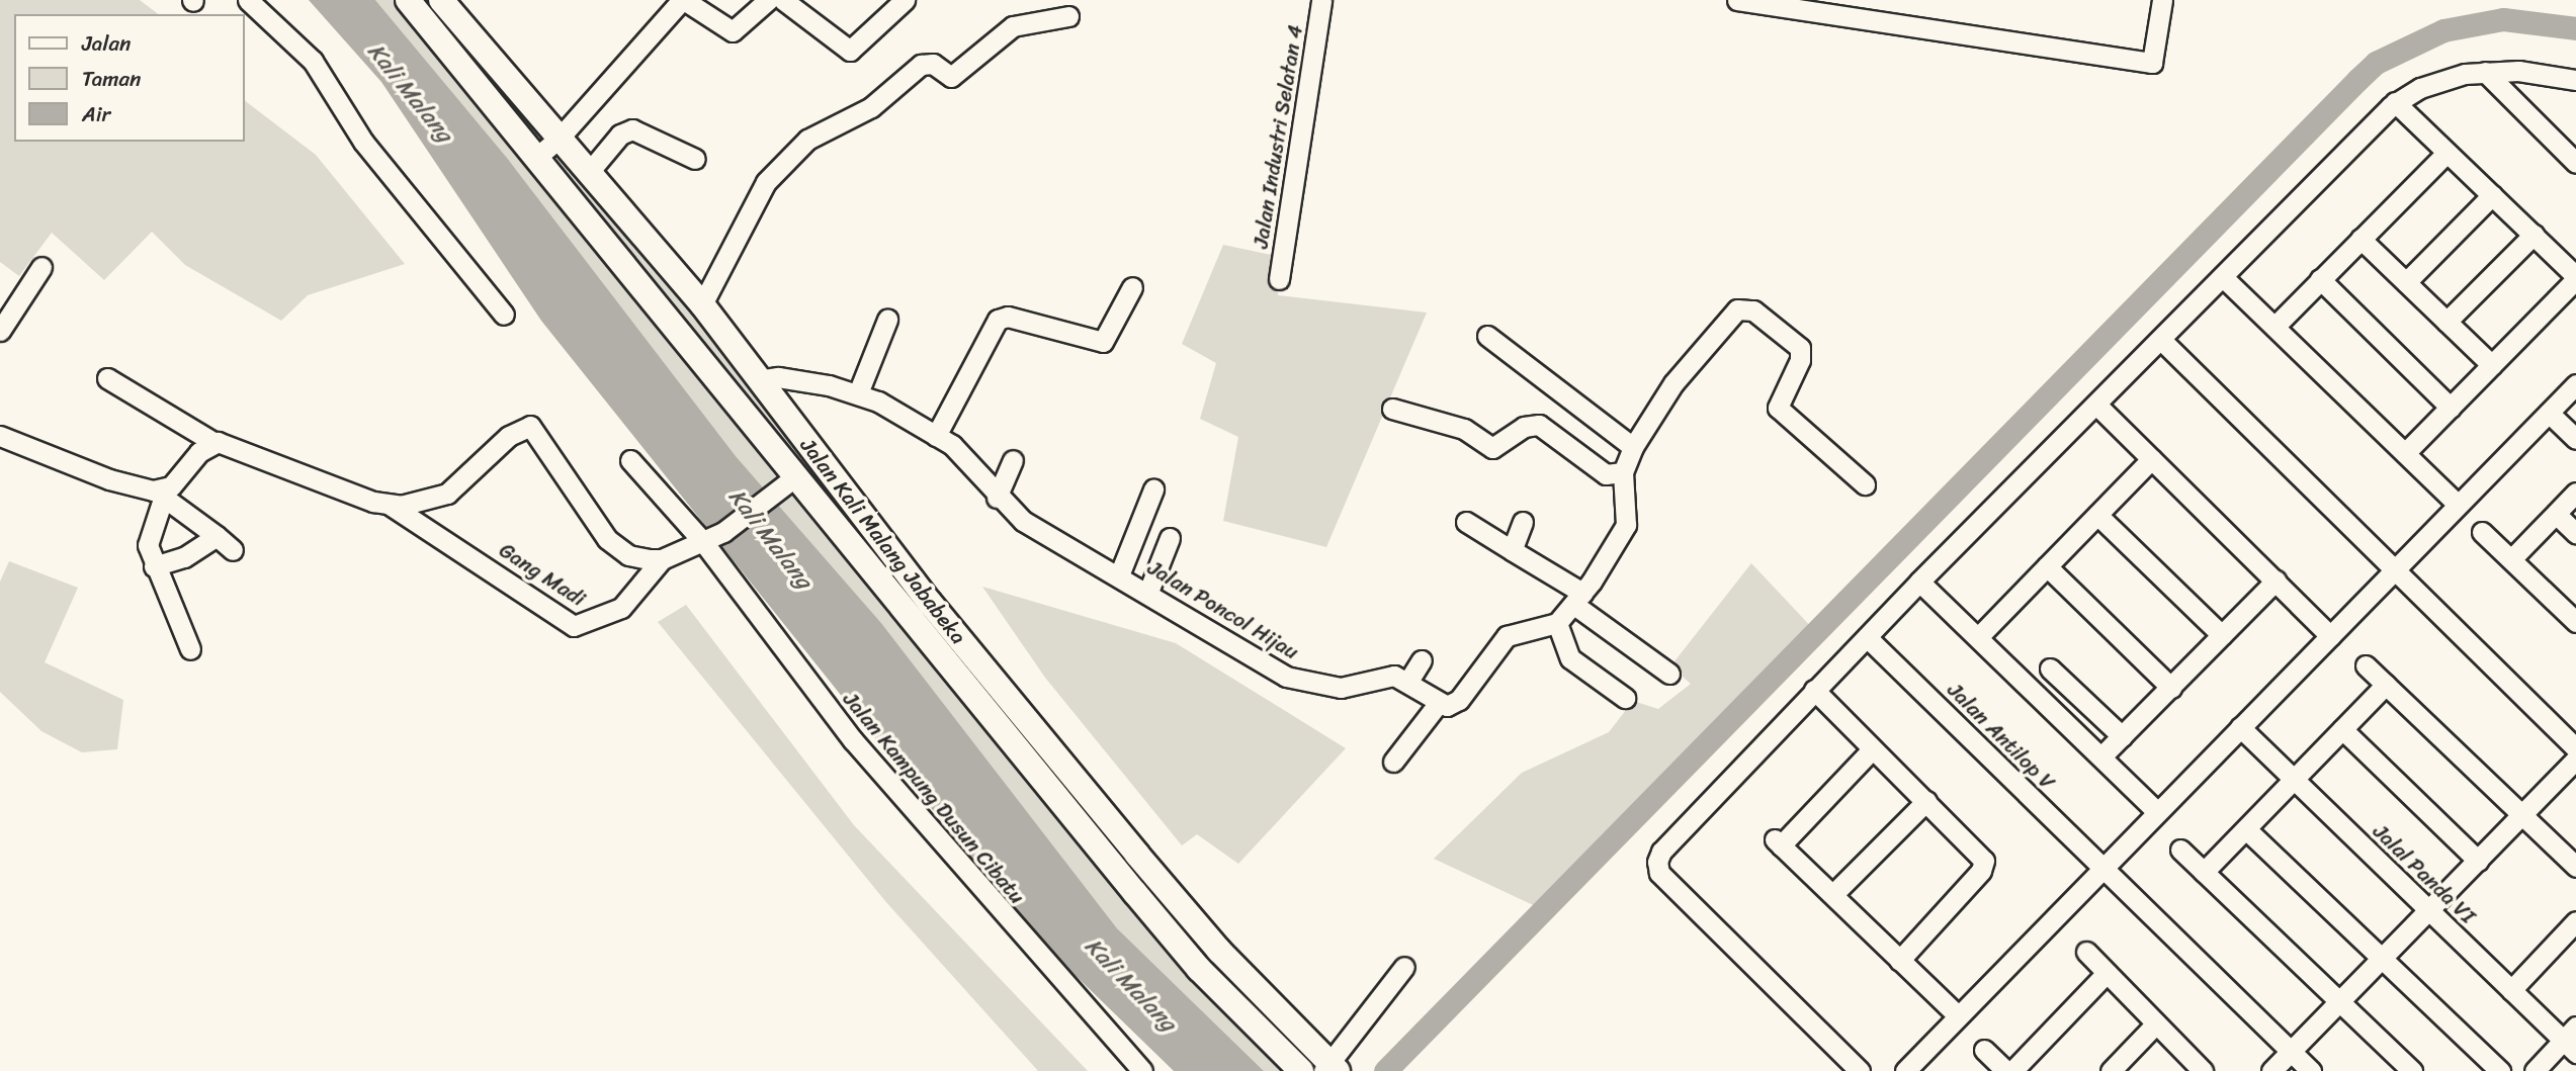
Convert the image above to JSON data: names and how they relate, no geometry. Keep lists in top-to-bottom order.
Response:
{
  "streets": {
    "main road": ["Jalan Kali Malang Jababeka"],
    "street": [
      "Jalan Industri Selatan 4",
      "Gang Madi",
      "Jalan Poncol Hijau",
      "Jalan Antilop V",
      "Jalan Kampung Dusun Cibatu",
      "Jalal Panda VI"
    ]
  },
  "crossings": [
    ["Jalan Kali Malang Jababeka", "Jalan Poncol Hijau"]
  ],
  "water": ["Kali Malang"],
  "legend": ["Jalan", "Taman", "Air"]
}
